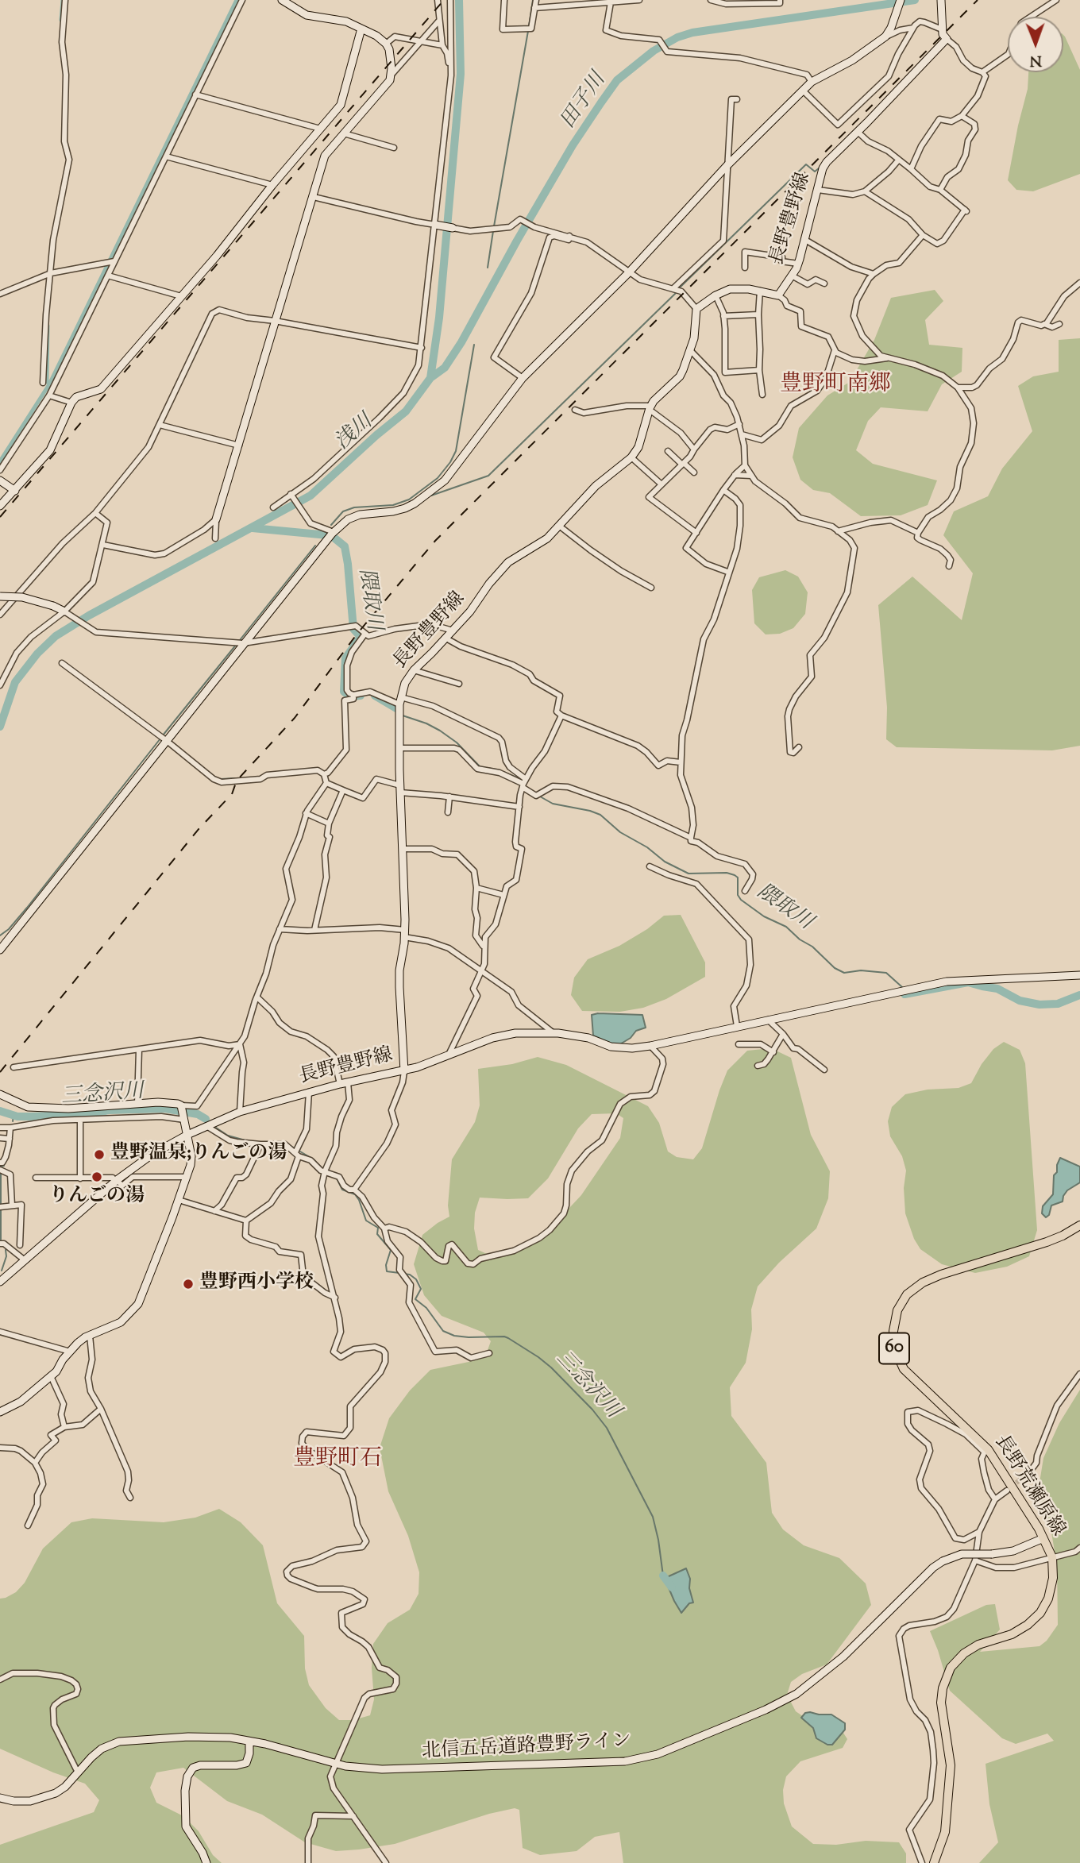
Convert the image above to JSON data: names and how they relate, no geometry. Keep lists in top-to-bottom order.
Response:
{
  "streets": {
    "main road": ["60", "長野荒瀬原線"],
    "street": ["長野豊野線", "北信五岳道路豊野ライン"]
  },
  "crossings": [
    ["長野荒瀬原線", "北信五岳道路豊野ライン"]
  ],
  "districts": ["豊野町南郷", "豊野町石"],
  "water": [
    "田子川",
    "浅川",
    "隈取川",
    "三念沢川"
  ],
  "places": ["豊野温泉;りんごの湯", "りんごの湯", "豊野西小学校"],
  "north": "bottom"
}
